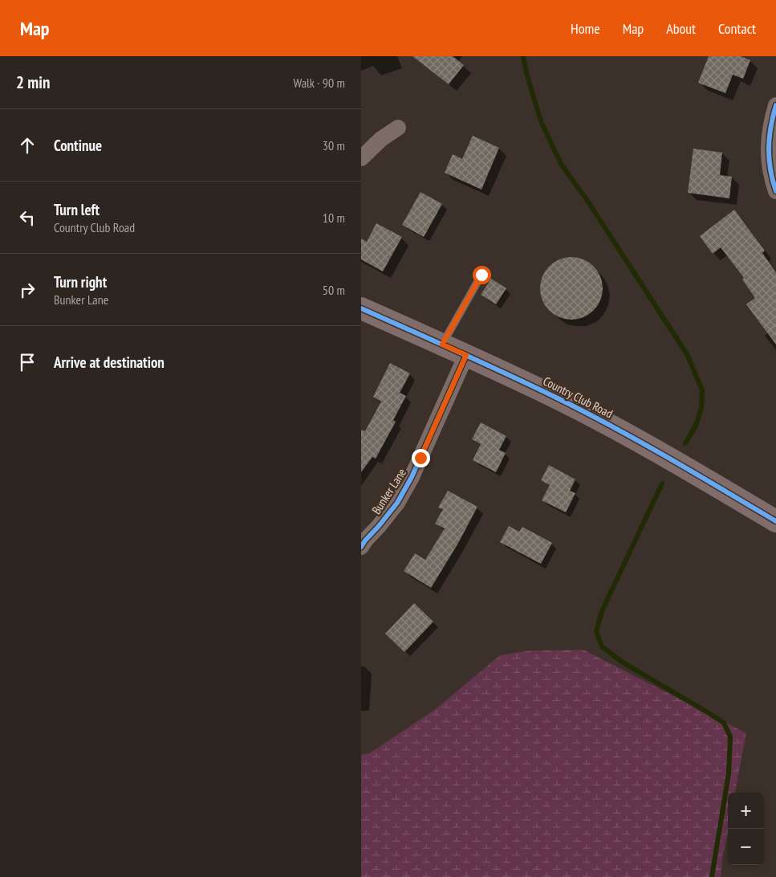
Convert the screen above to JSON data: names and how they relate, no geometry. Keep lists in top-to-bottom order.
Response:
{
  "streets": {
    "street": ["Country Club Road", "Bunker Lane"]
  },
  "crossings": [
    ["Country Club Road", "Bunker Lane"]
  ],
  "page": {
    "header": "Map",
    "nav": [
      "Home",
      "Map",
      "About",
      "Contact"
    ],
    "heading": ["2 min", "Walk · 90 m"],
    "list": [
      ["Continue", "30 m"],
      ["Turn left", "Country Club Road", "10 m"],
      ["Turn right", "Bunker Lane", "50 m"],
      "Arrive at destination"
    ],
    "map_buttons": ["+", "−"]
  }
}
